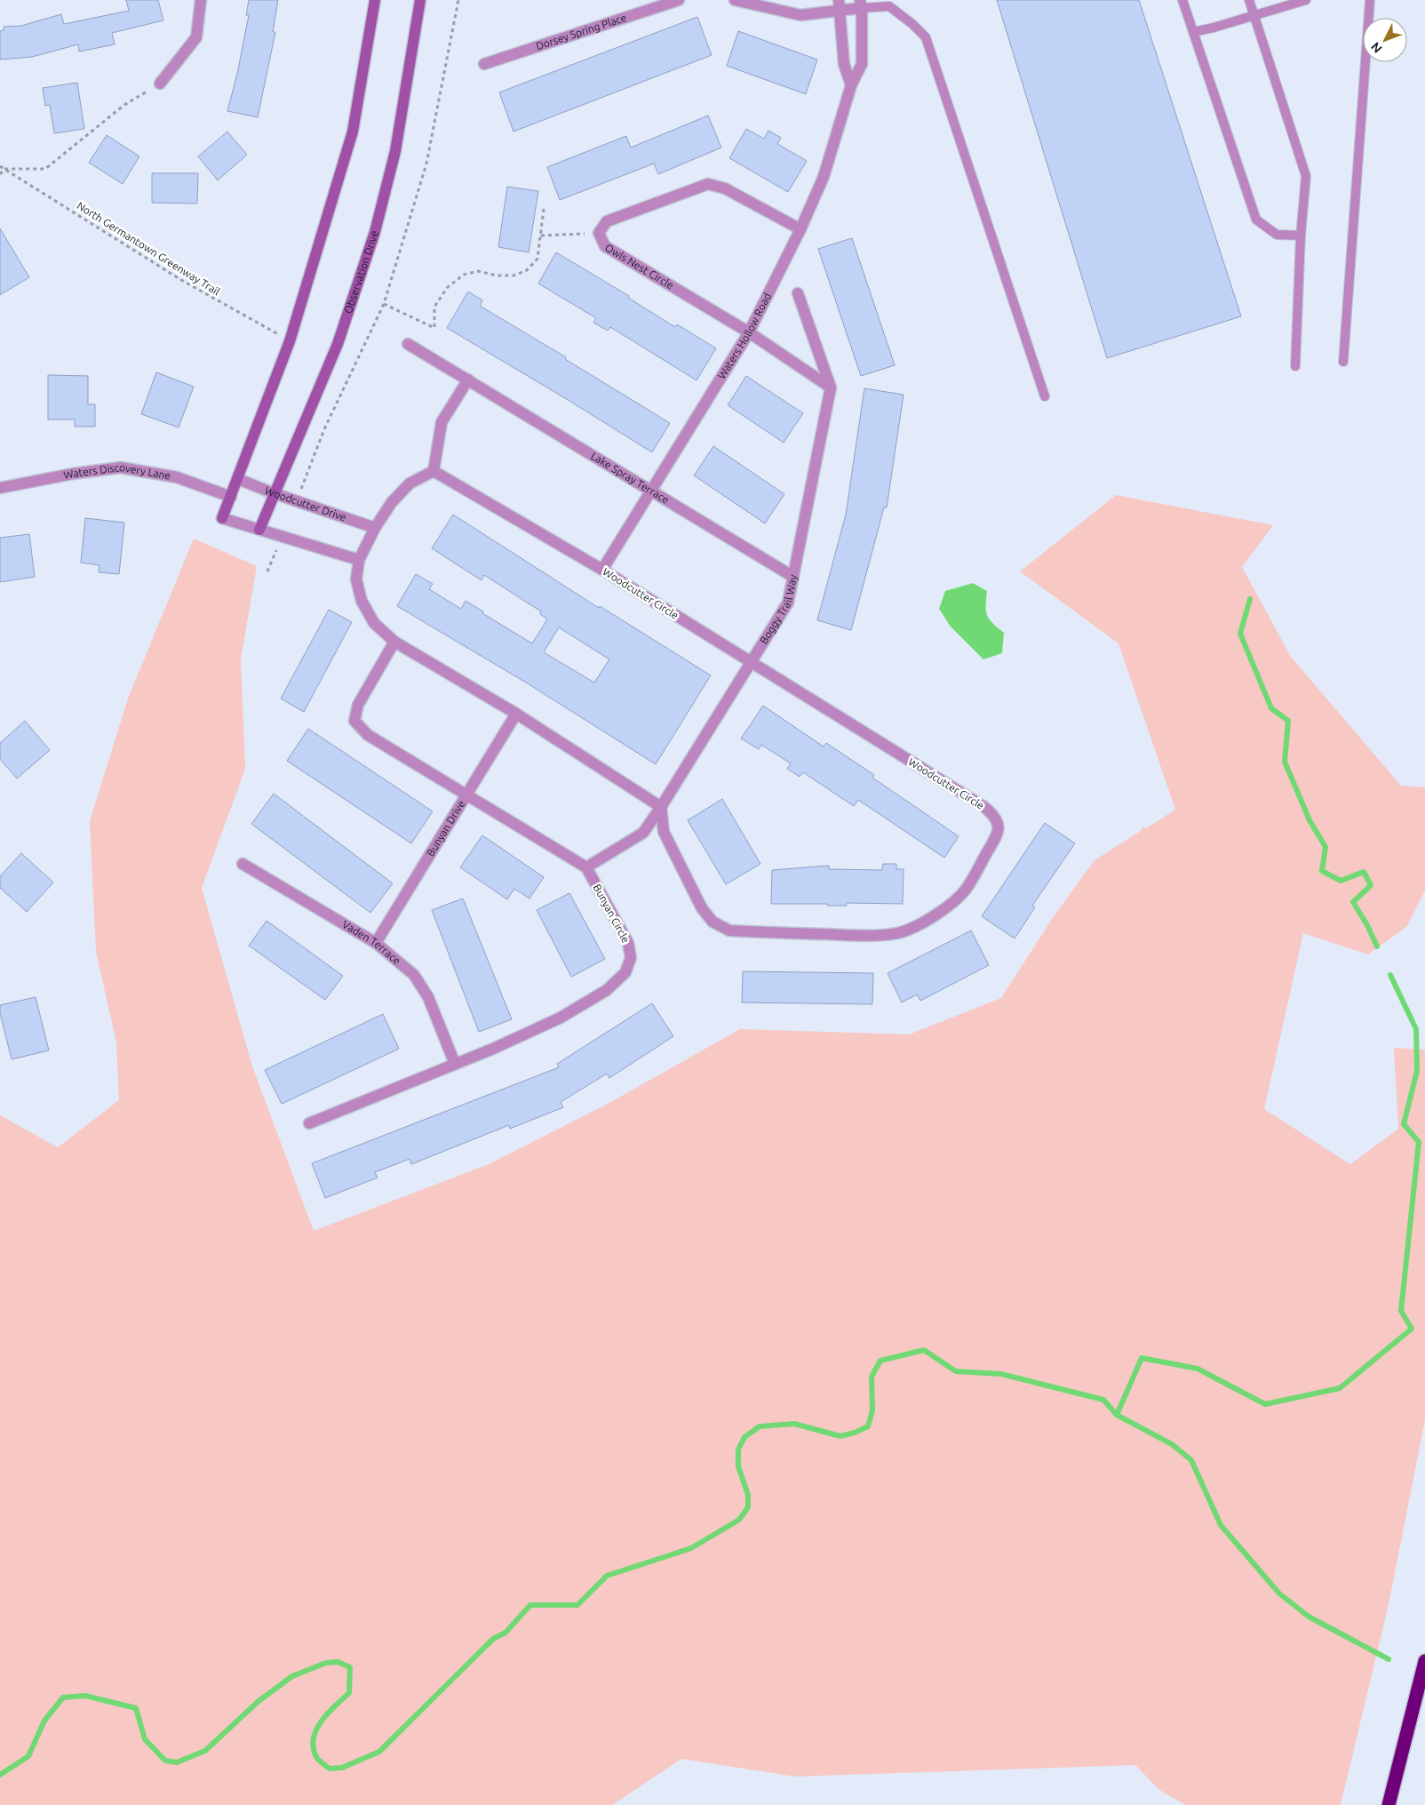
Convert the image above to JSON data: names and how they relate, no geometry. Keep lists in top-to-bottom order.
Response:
{
  "streets": {
    "street": [
      "Dorsey Spring Place",
      "Owls Nest Circle",
      "Observation Drive",
      "Waters Hollow Road",
      "Waters Discovery Lane",
      "Lake Spray Terrace",
      "Woodcutter Drive",
      "Woodcutter Circle",
      "Boggy Trail Way",
      "Bunyan Drive",
      "Bunyan Circle",
      "Vaden Terrace"
    ],
    "path": ["North Germantown Greenway Trail"]
  },
  "crossings": [
    ["Owls Nest Circle", "Waters Hollow Road"],
    ["Owls Nest Circle", "Boggy Trail Way"],
    ["Observation Drive", "Woodcutter Drive"],
    ["Waters Hollow Road", "Lake Spray Terrace"],
    ["Waters Hollow Road", "Woodcutter Circle"],
    ["Lake Spray Terrace", "Boggy Trail Way"],
    ["Woodcutter Circle", "Boggy Trail Way"],
    ["Boggy Trail Way", "Bunyan Circle"],
    ["Bunyan Drive", "Bunyan Circle"],
    ["Bunyan Drive", "Vaden Terrace"],
    ["Bunyan Circle", "Vaden Terrace"]
  ],
  "north": "bottom left"
}
